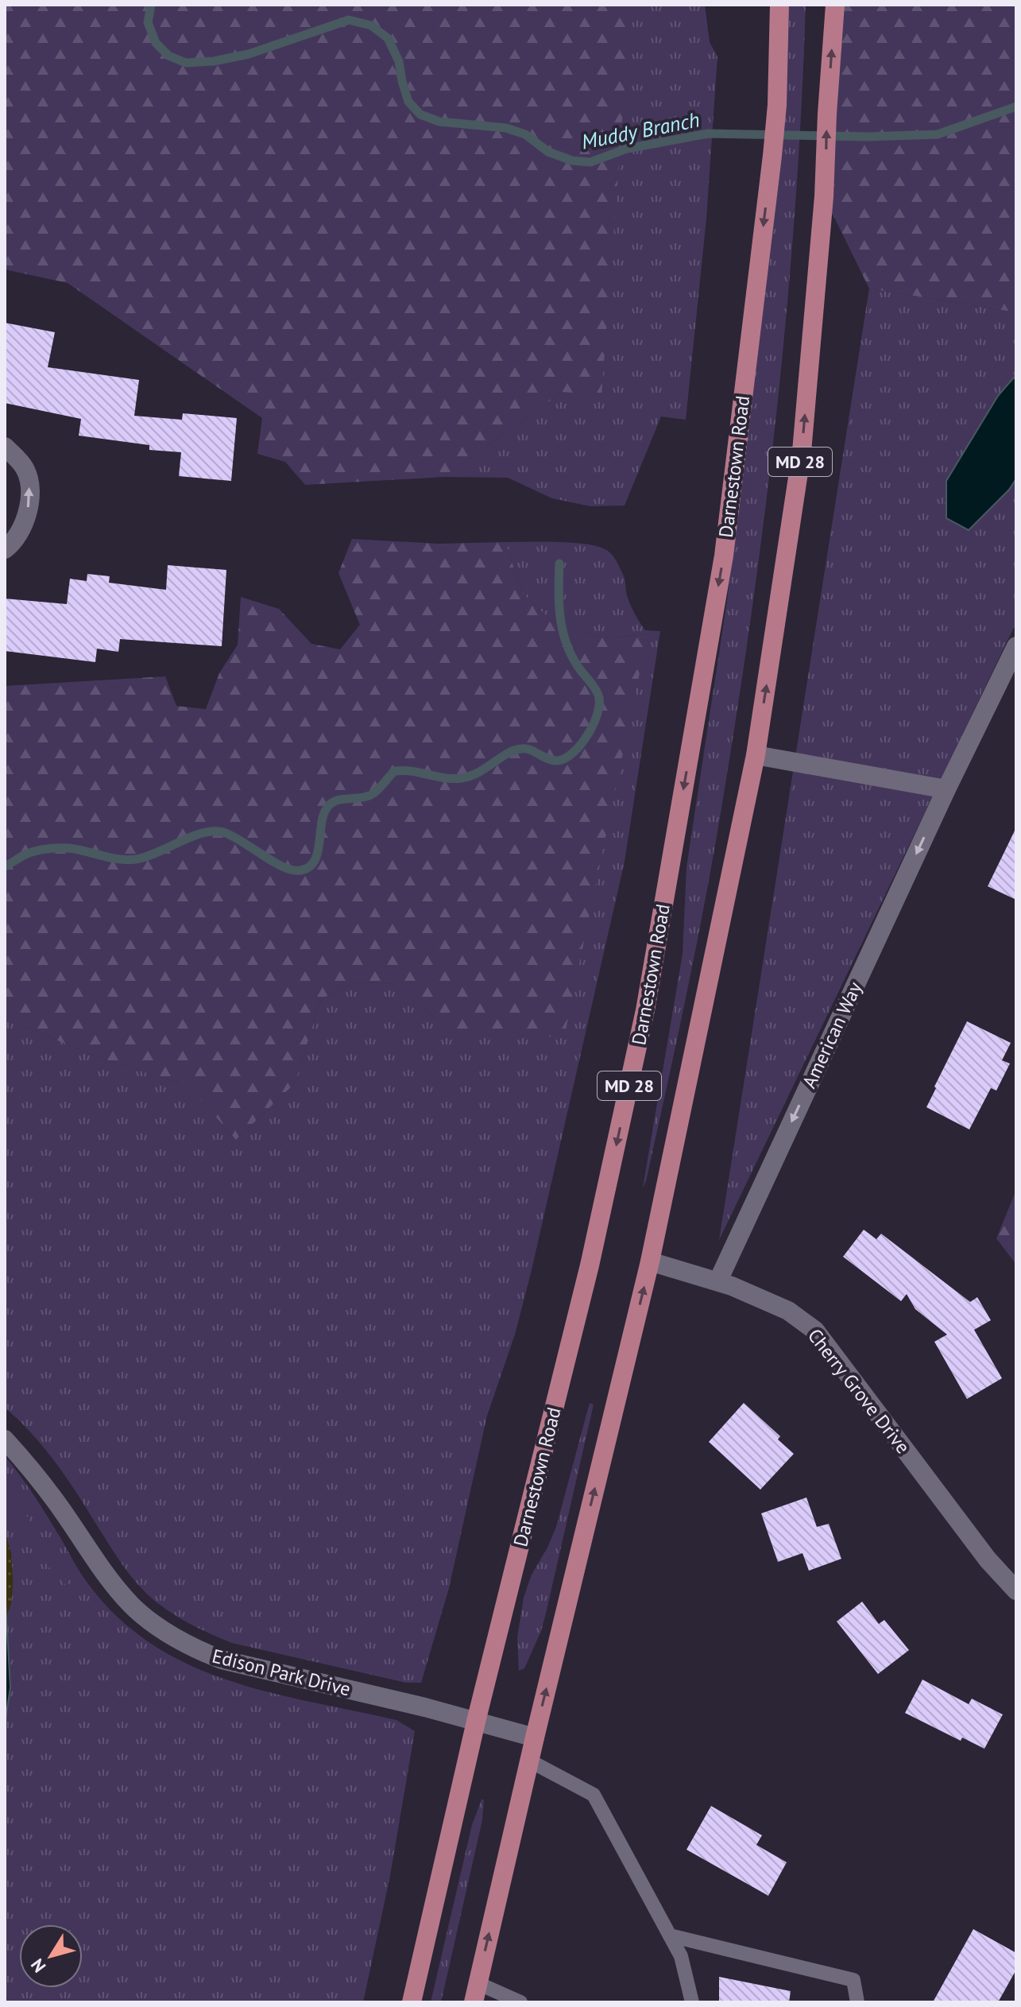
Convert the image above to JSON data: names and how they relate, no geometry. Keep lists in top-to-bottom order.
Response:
{
  "streets": {
    "main road": ["MD 28", "Darnestown Road"],
    "street": ["American Way", "Cherry Grove Drive", "Edison Park Drive"]
  },
  "crossings": [
    ["MD 28", "Cherry Grove Drive"],
    ["MD 28", "Edison Park Drive"],
    ["Darnestown Road", "Edison Park Drive"],
    ["American Way", "Cherry Grove Drive"]
  ],
  "one_way": ["American Way"],
  "water": ["Muddy Branch"],
  "north": "bottom left"
}
